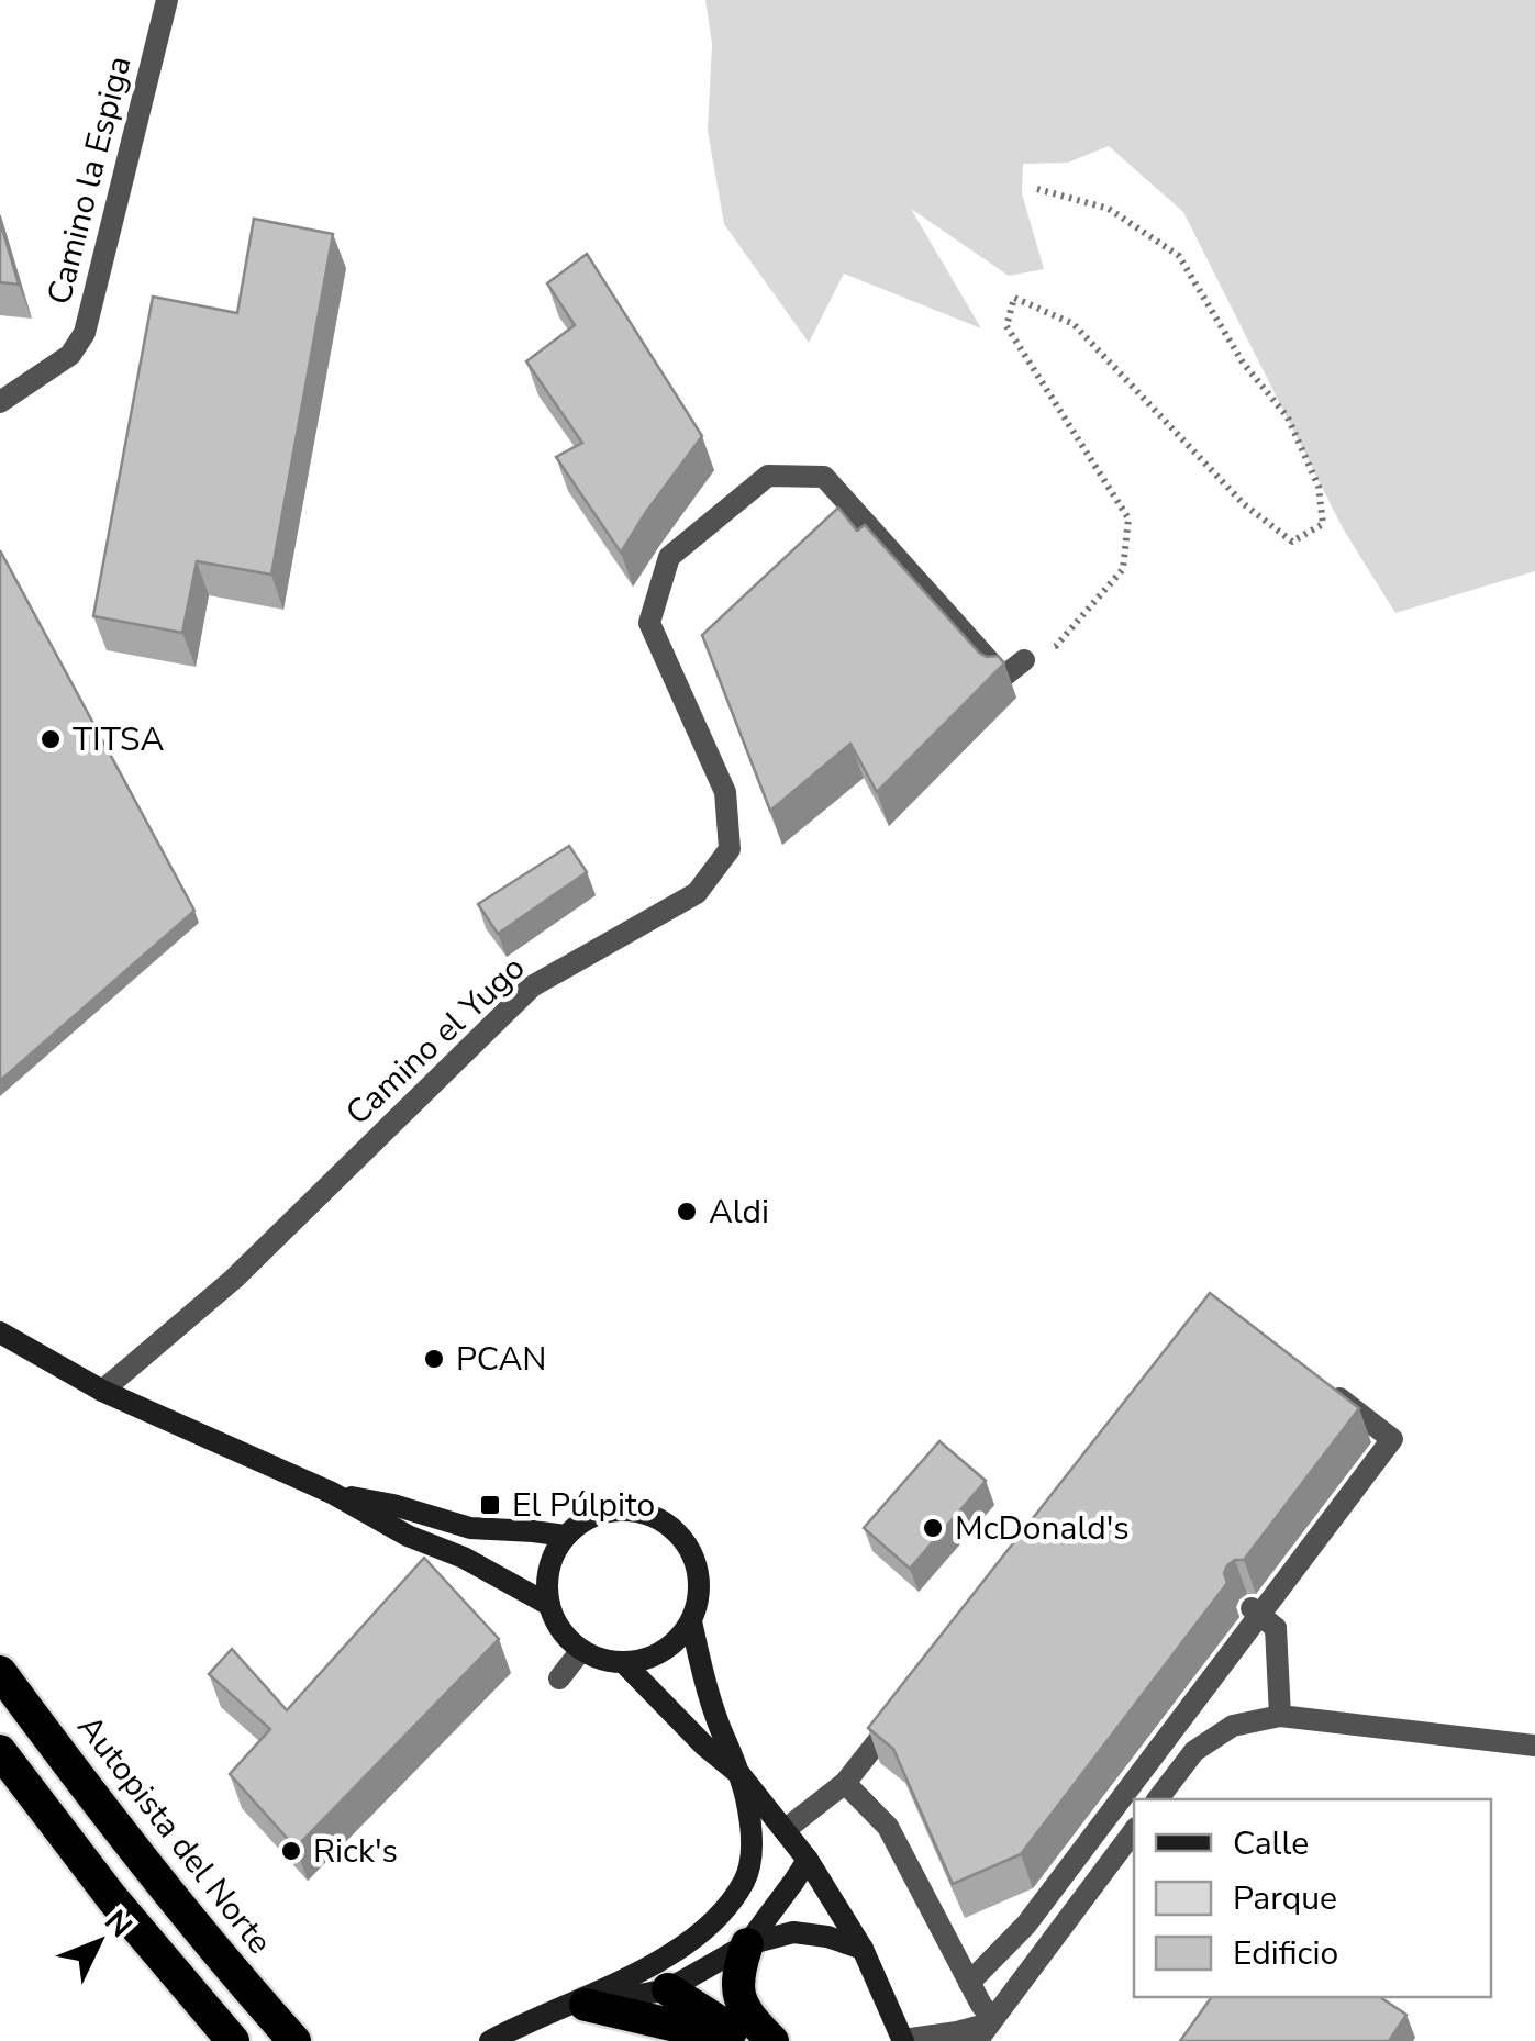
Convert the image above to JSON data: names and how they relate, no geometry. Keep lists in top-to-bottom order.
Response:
{
  "streets": {
    "highway": ["Autopista del Norte"],
    "street": ["Camino la Espiga", "Camino el Yugo"]
  },
  "places": {
    "other": [
      "TITSA",
      "Aldi",
      "PCAN",
      "McDonald's",
      "Rick's"
    ],
    "transit": ["El Púlpito"]
  },
  "legend": ["Calle", "Parque", "Edificio"],
  "north": "top right"
}
